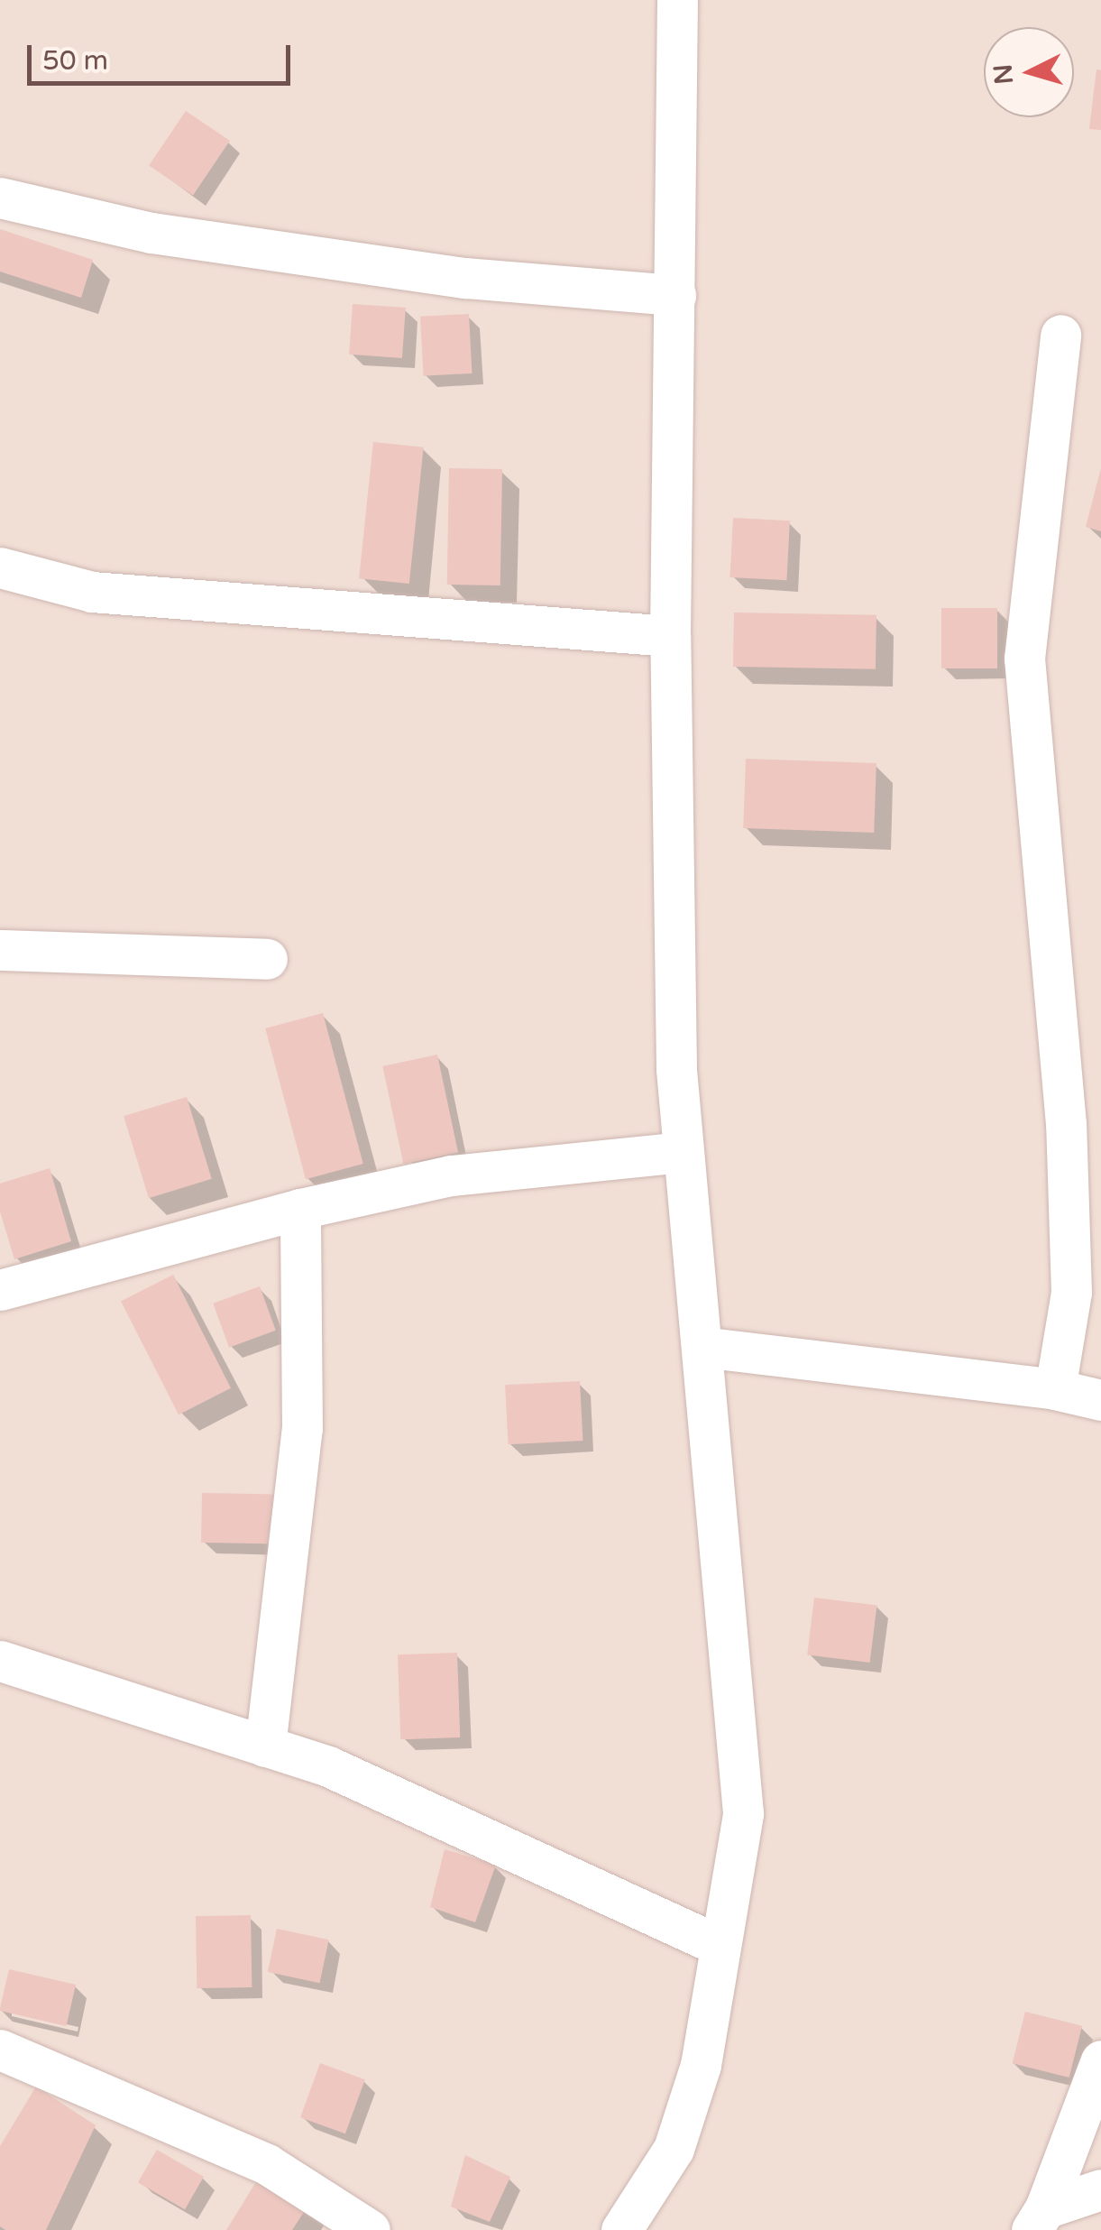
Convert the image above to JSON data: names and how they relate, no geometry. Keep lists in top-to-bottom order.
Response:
{
  "scale_bar": "50 m",
  "north": "left"
}
